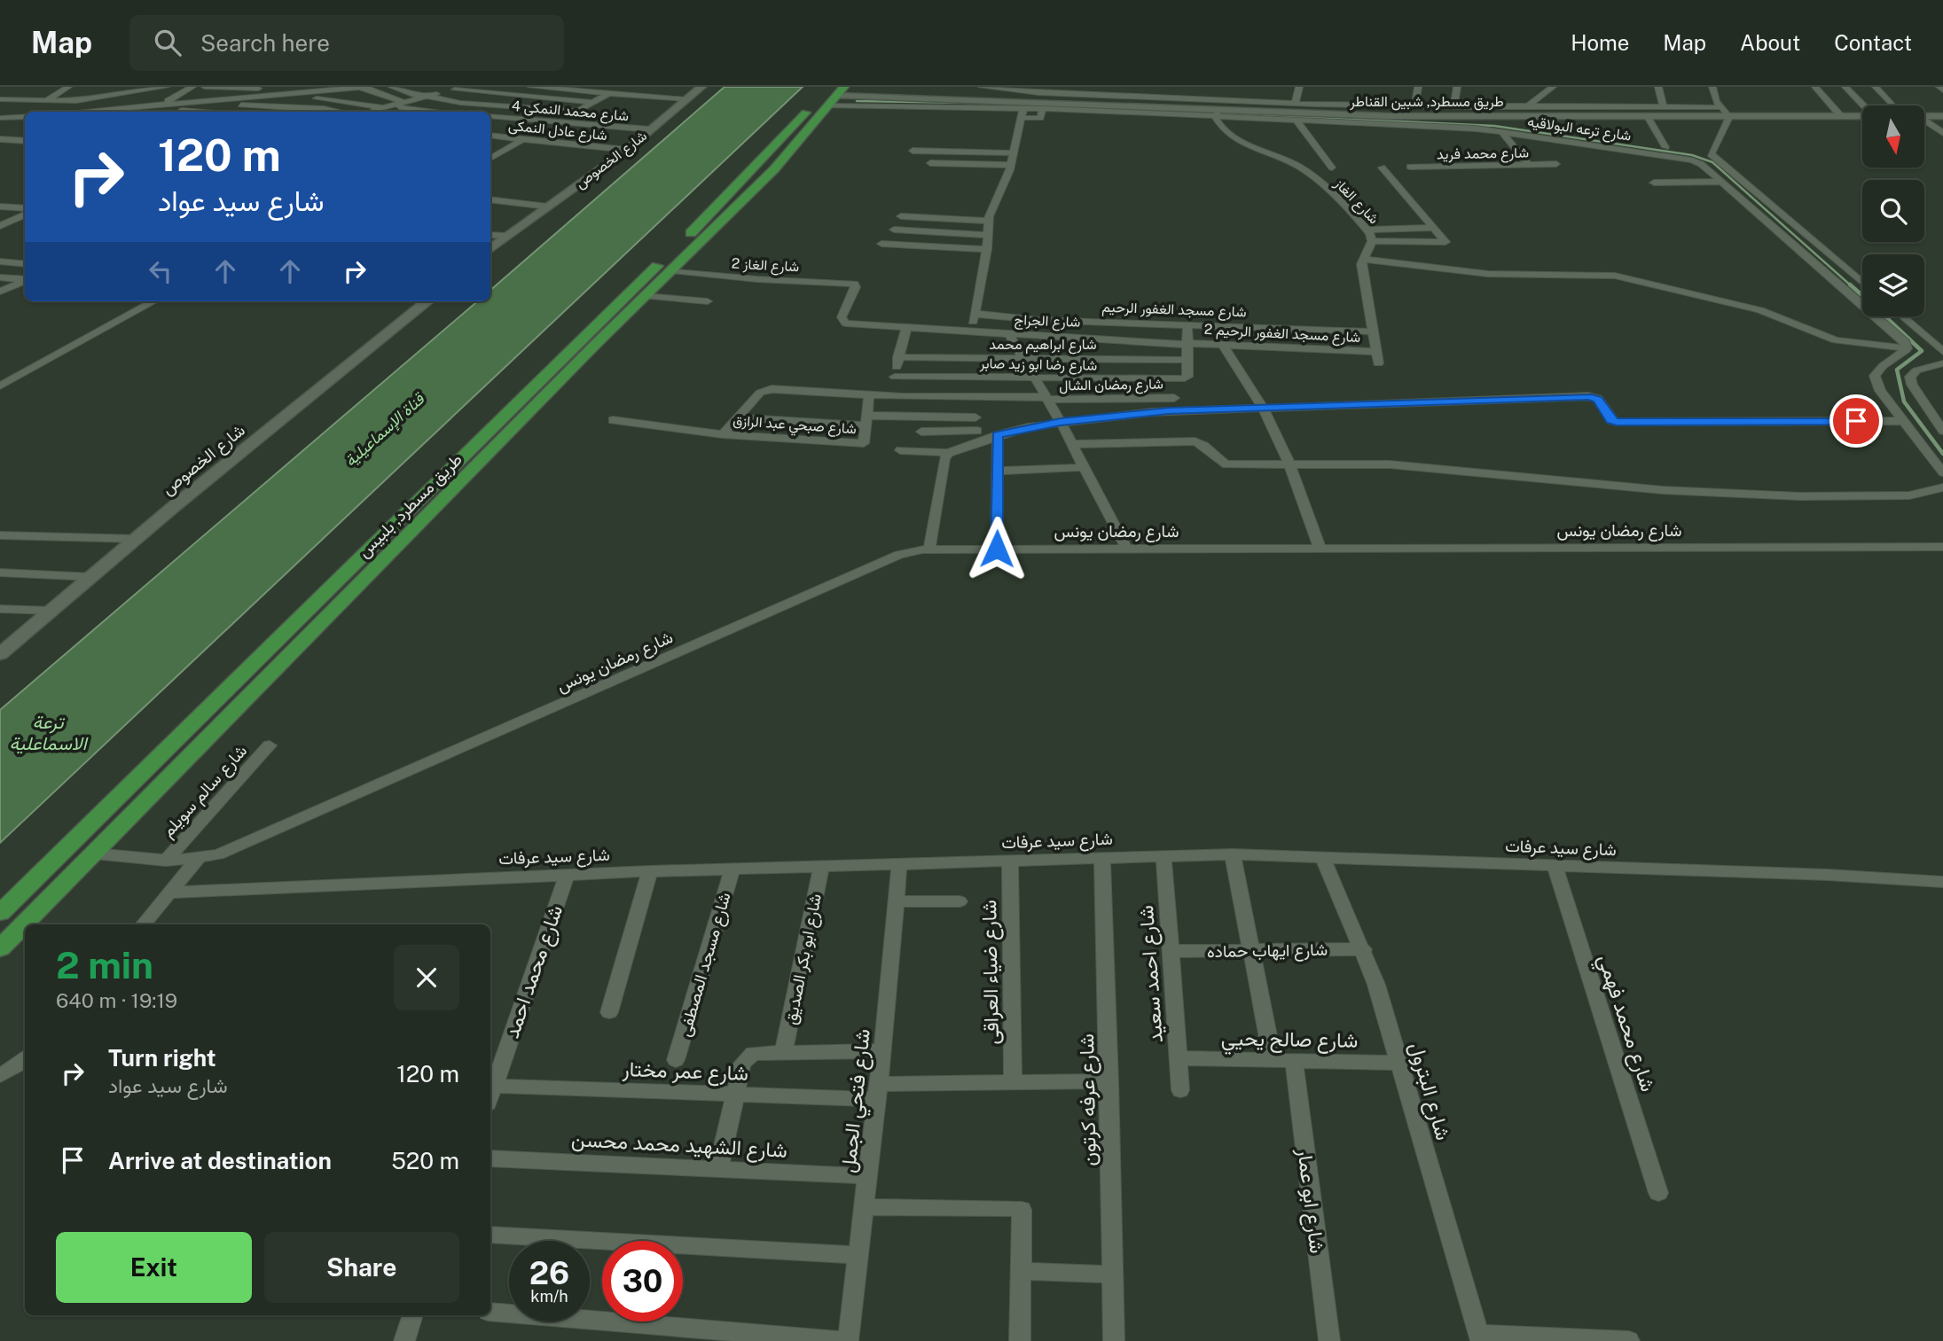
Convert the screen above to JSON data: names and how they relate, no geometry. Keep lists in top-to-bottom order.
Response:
{
  "streets": {
    "main road": ["طريق مسطرد, شبين القناطر", "شارع الخصوص", "طريق مسطرد, بلبيس"],
    "street": [
      "شارع محمد النمكى 4",
      "شارع ترعه البولاقيه",
      "شارع عادل النمكى",
      "شارع محمد فريد",
      "شارع الغاز",
      "شارع الغاز 2",
      "شارع مسجد الغفور الرحيم",
      "شارع الجراج",
      "شارع مسجد الغفور الرحيم 2",
      "شارع ابراهيم محمد",
      "شارع رضا ابو زيد صابر",
      "شارع رمضان الشال",
      "شارع صبحي عبد الرازق",
      "شارع رمضان يونس",
      "شارع سالم سويلم",
      "شارع سيد عرفات",
      "شارع ايهاب حماده",
      "شارع ابو بكر الصديق",
      "شارع مسجد المصطفى",
      "شارع محمد احمد",
      "شارع ضياء العراقى",
      "شارع احمد سعيد",
      "شارع محمد فهمي",
      "شارع صالح يحيي",
      "شارع عمر مختار",
      "شارع البترول",
      "شارع عرفه كرتون",
      "شارع فتحي الجمل",
      "شارع الشهيد محمد محسن",
      "شارع ابو عمار"
    ]
  },
  "crossings": [
    ["طريق مسطرد, شبين القناطر", "شارع ترعه البولاقيه"],
    ["طريق مسطرد, شبين القناطر", "شارع الغاز"],
    ["طريق مسطرد, شبين القناطر", "طريق مسطرد, بلبيس"],
    ["شارع محمد النمكى 4", "شارع الخصوص"],
    ["شارع ترعه البولاقيه", "شارع الغاز"],
    ["شارع ترعه البولاقيه", "طريق مسطرد, بلبيس"],
    ["شارع عادل النمكى", "شارع الخصوص"],
    ["شارع الغاز 2", "شارع الجراج"],
    ["شارع الغاز 2", "طريق مسطرد, بلبيس"],
    ["شارع الجراج", "شارع مسجد الغفور الرحيم 2"],
    ["شارع ابراهيم محمد", "شارع رضا ابو زيد صابر"],
    ["شارع رمضان الشال", "شارع صبحي عبد الرازق"],
    ["طريق مسطرد, بلبيس", "شارع رمضان يونس"],
    ["شارع رمضان يونس", "شارع سالم سويلم"],
    ["شارع سيد عرفات", "شارع ابو بكر الصديق"],
    ["شارع سيد عرفات", "شارع مسجد المصطفى"],
    ["شارع سيد عرفات", "شارع محمد احمد"],
    ["شارع سيد عرفات", "شارع ضياء العراقى"],
    ["شارع سيد عرفات", "شارع احمد سعيد"],
    ["شارع سيد عرفات", "شارع محمد فهمي"],
    ["شارع سيد عرفات", "شارع البترول"],
    ["شارع سيد عرفات", "شارع عرفه كرتون"],
    ["شارع سيد عرفات", "شارع فتحي الجمل"],
    ["شارع ايهاب حماده", "شارع احمد سعيد"],
    ["شارع ايهاب حماده", "شارع البترول"],
    ["شارع محمد احمد", "شارع عمر مختار"],
    ["شارع ضياء العراقى", "شارع عمر مختار"],
    ["شارع احمد سعيد", "شارع صالح يحيي"],
    ["شارع صالح يحيي", "شارع البترول"],
    ["شارع صالح يحيي", "شارع ابو عمار"],
    ["شارع عمر مختار", "شارع عرفه كرتون"],
    ["شارع عمر مختار", "شارع فتحي الجمل"],
    ["شارع فتحي الجمل", "شارع الشهيد محمد محسن"]
  ],
  "water": ["قناة الإسماعيلية", "ترعة الاسماعلية"],
  "north": "bottom",
  "page": {
    "header": "Map",
    "search": "Search here",
    "nav": [
      "Home",
      "Map",
      "About",
      "Contact"
    ],
    "turn": ["120 m", "شارع سيد عواد"],
    "heading": ["2 min", "640 m · 19:19"],
    "list": [
      {
        "name": "Turn right",
        "note": "شارع سيد عواد",
        "value": "120 m"
      },
      {
        "name": "Arrive at destination",
        "value": "520 m"
      }
    ],
    "buttons": ["Exit", "Share"],
    "speed": "26 km/h",
    "limit": "30"
  }
}
